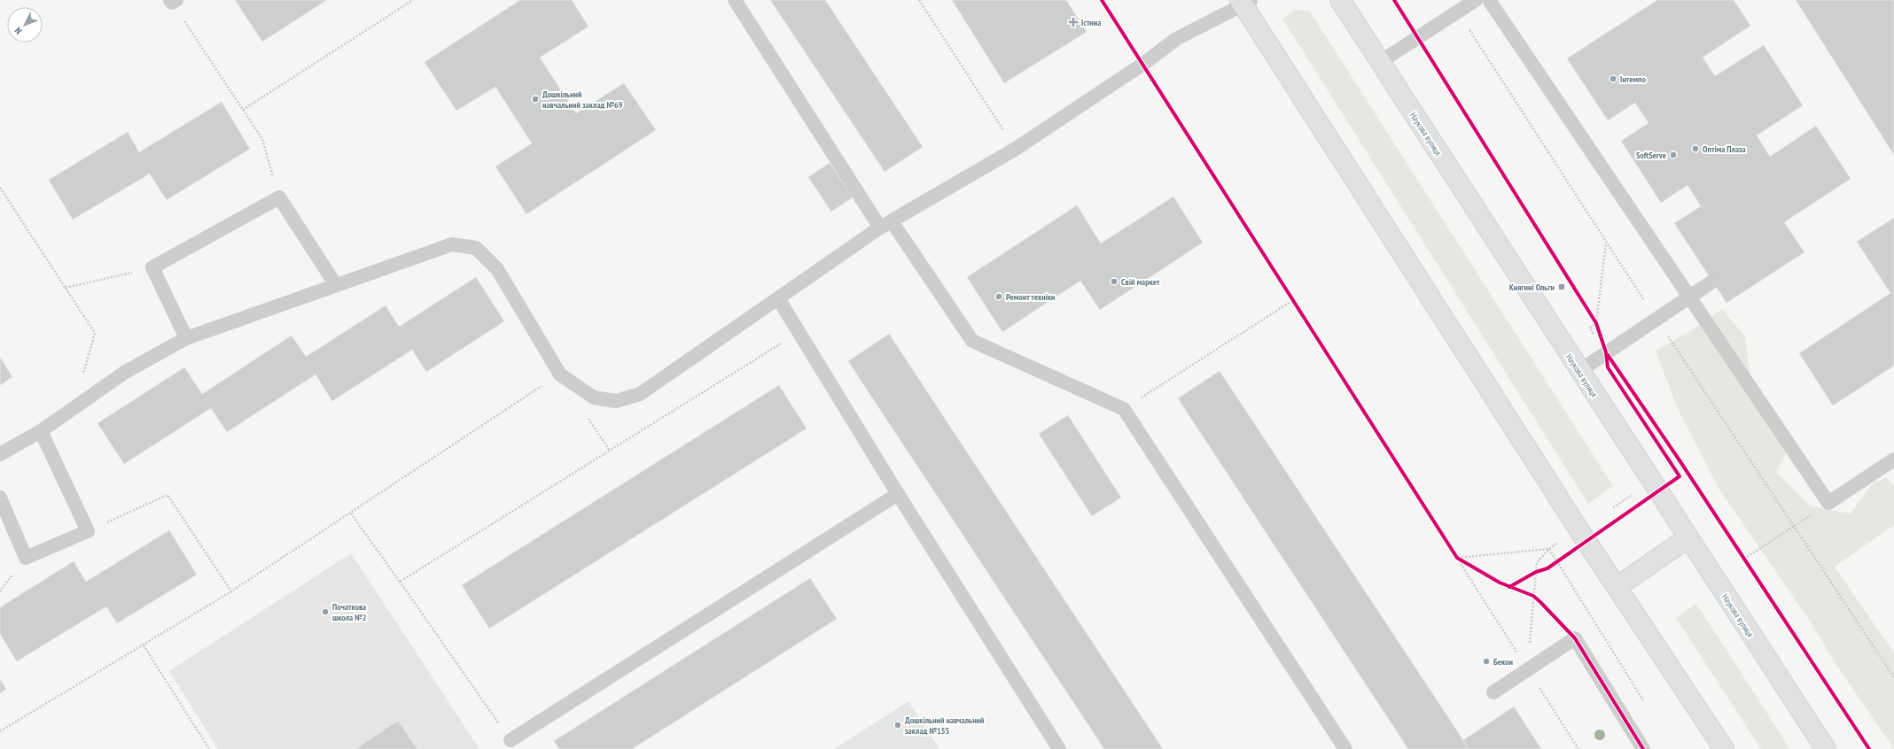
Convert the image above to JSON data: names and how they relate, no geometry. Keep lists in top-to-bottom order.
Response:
{
  "streets": {
    "main road": ["Наукова вулиця"]
  },
  "places": {
    "health": ["Істина"],
    "other": [
      "Інтемпо",
      "Дошкільний навчальний заклад №69",
      "Оптіма Плаза",
      "SoftServe",
      "Свiй маркет",
      "Ремонт техніки",
      "Початкова школа №2",
      "Бекон",
      "Дошкільний навчальний заклад №155"
    ],
    "transit": ["Княгині Ольги"]
  },
  "north": "bottom left"
}
